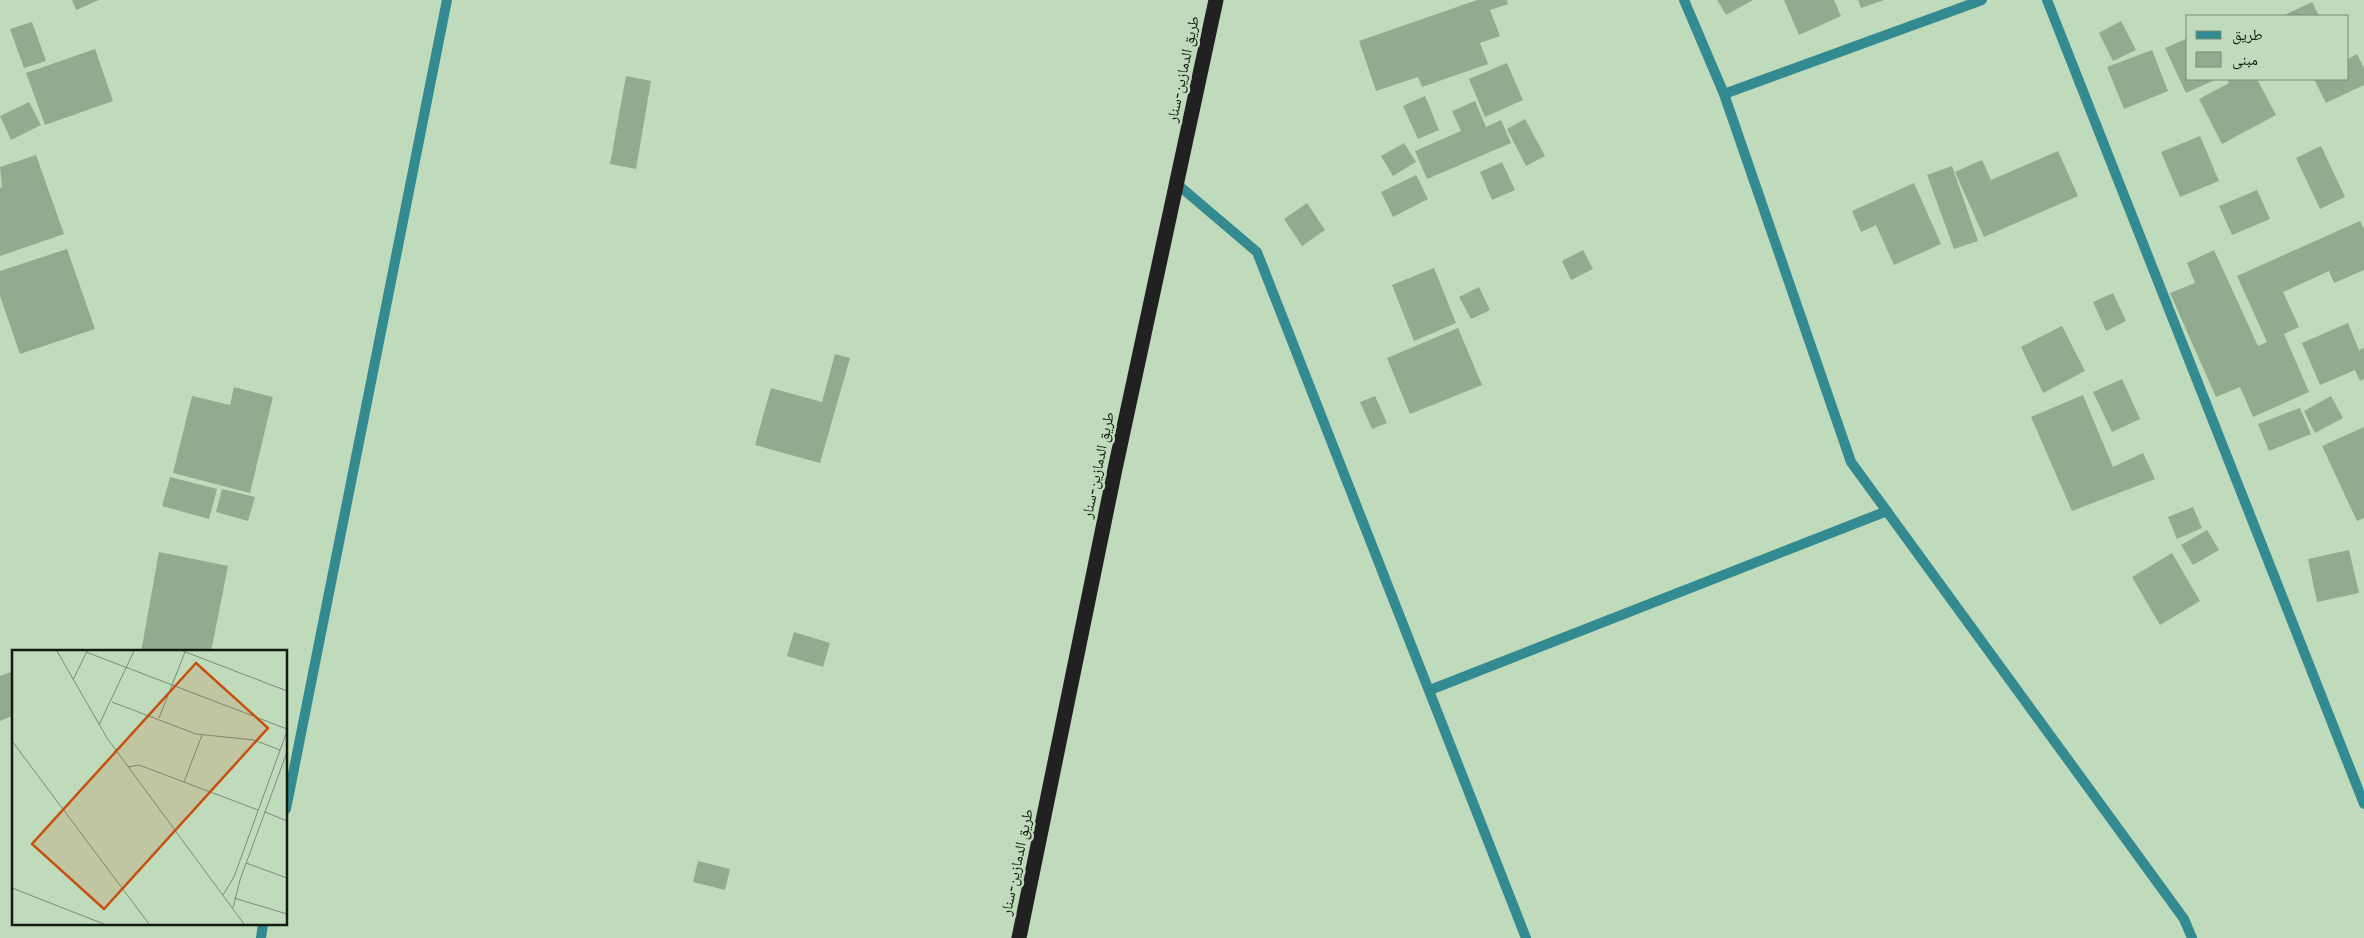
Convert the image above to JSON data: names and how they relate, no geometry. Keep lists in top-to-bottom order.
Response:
{
  "streets": {
    "highway": ["طريق الدمازين-سنار"]
  },
  "legend": ["طريق", "مبنى"]
}
